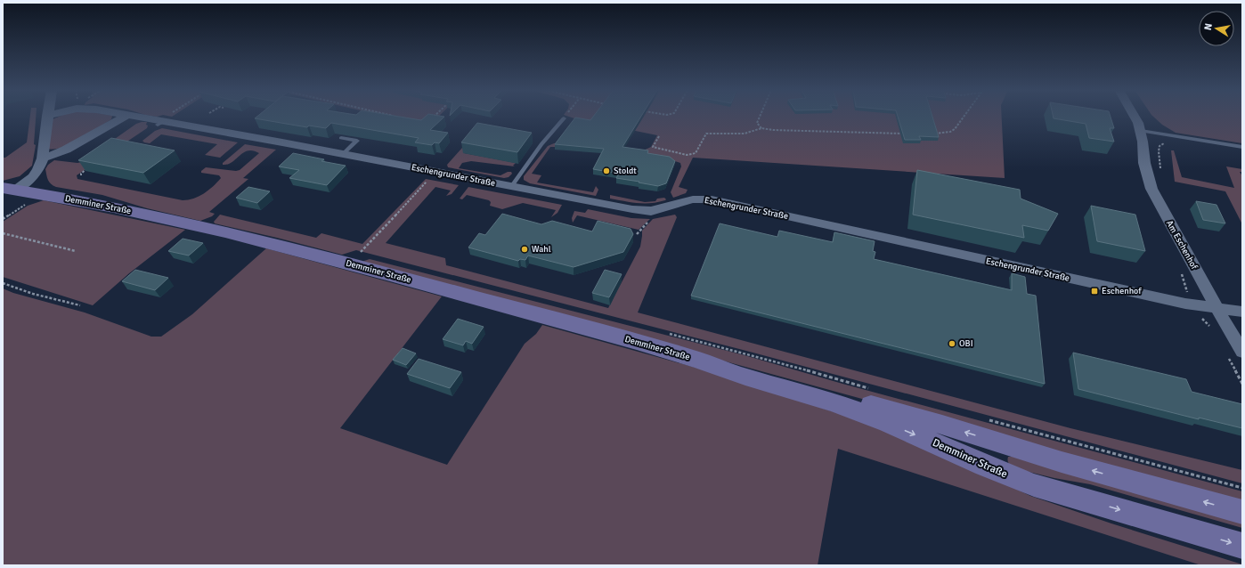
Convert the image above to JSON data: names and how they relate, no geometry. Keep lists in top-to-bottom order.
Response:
{
  "streets": {
    "main road": ["Demminer Straße"],
    "street": ["Eschengrunder Straße", "Am Eschenhof"]
  },
  "crossings": [
    ["Eschengrunder Straße", "Am Eschenhof"]
  ],
  "places": {
    "other": ["Stoldt", "Wahl", "OBI"],
    "transit": ["Eschenhof"]
  },
  "north": "left"
}
